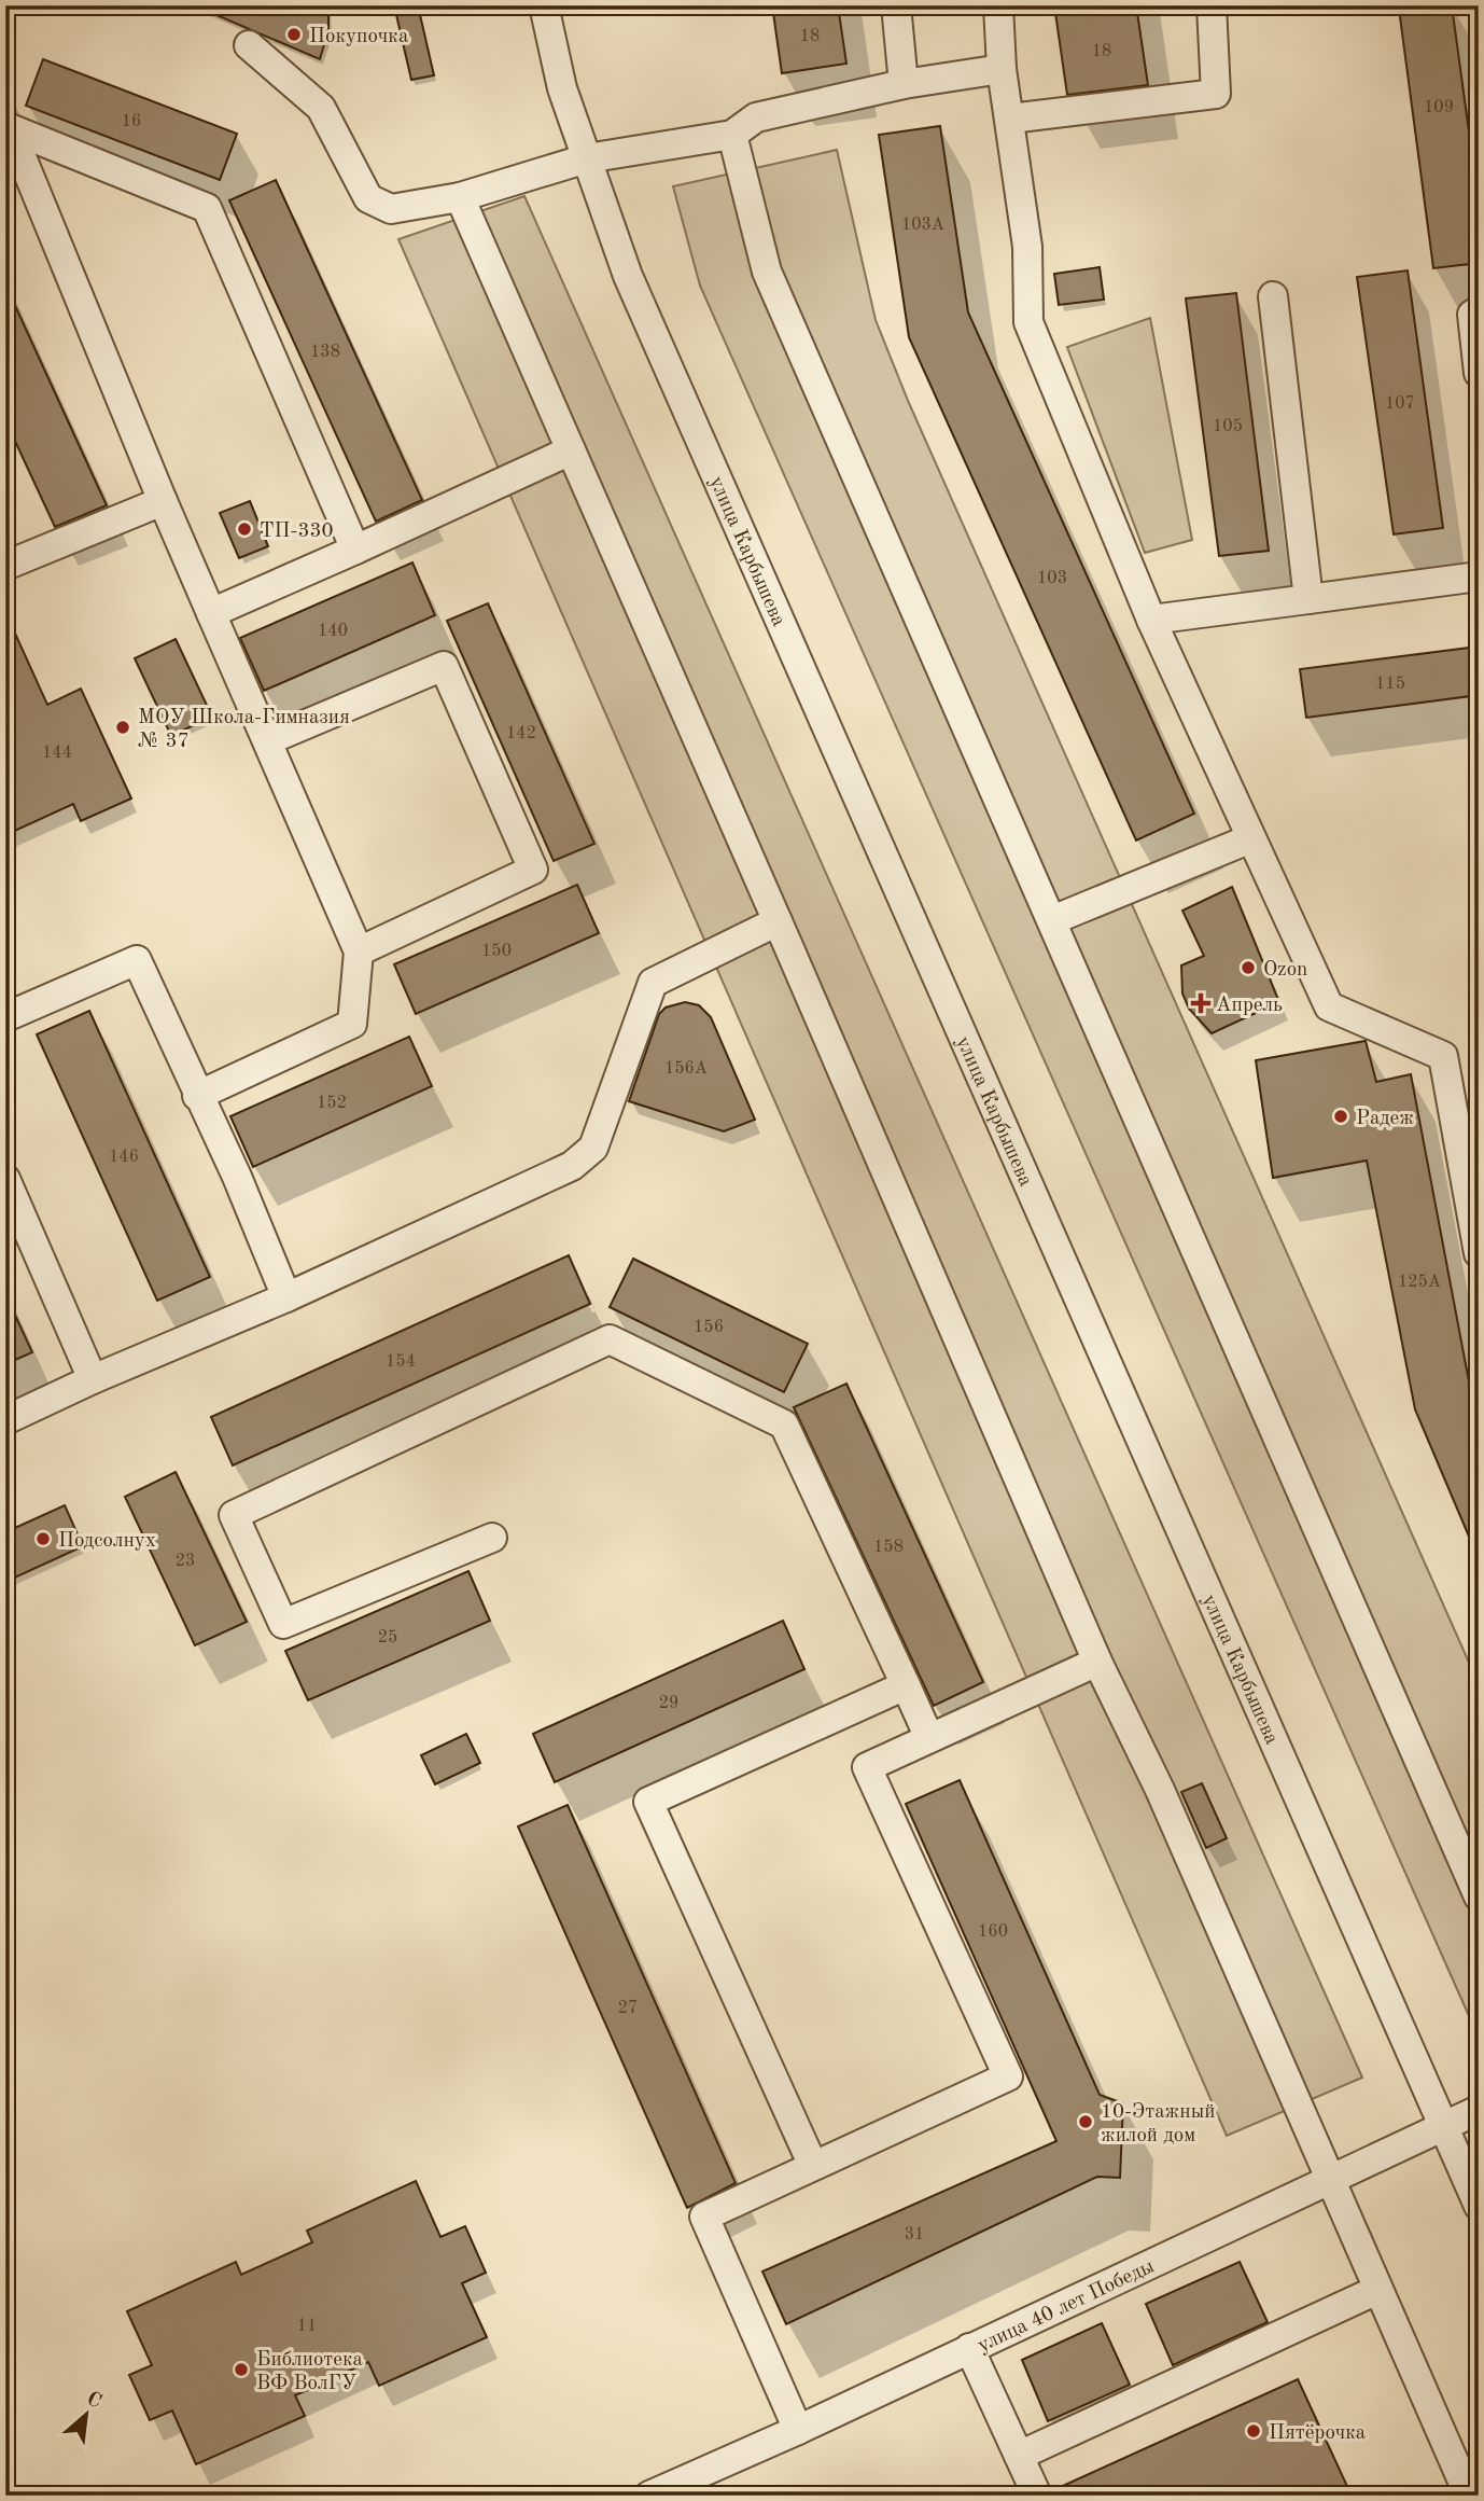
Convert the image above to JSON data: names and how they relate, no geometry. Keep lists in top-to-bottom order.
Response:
{
  "streets": {
    "street": ["улица Карбышева", "улица 40 лет Победы"]
  },
  "crossings": [
    ["улица Карбышева", "улица 40 лет Победы"]
  ],
  "places": {
    "other": [
      "Покупочка",
      "ТП-330",
      "МОУ Школа-Гимназия № 37",
      "Ozon",
      "Радеж",
      "Подсолнух",
      "10-Этажный жилой дом",
      "Библиотека ВФ ВолГУ",
      "Пятёрочка"
    ],
    "health": ["Апрель"]
  },
  "house_numbers": [
    "18",
    "18",
    "109",
    "16",
    "103А",
    "138",
    "107",
    "105",
    "103",
    "140",
    "115",
    "142",
    "144",
    "150",
    "156А",
    "152",
    "146",
    "125А",
    "156",
    "154",
    "158",
    "23",
    "25",
    "29",
    "160",
    "27",
    "31",
    "11"
  ],
  "north": "top right"
}
